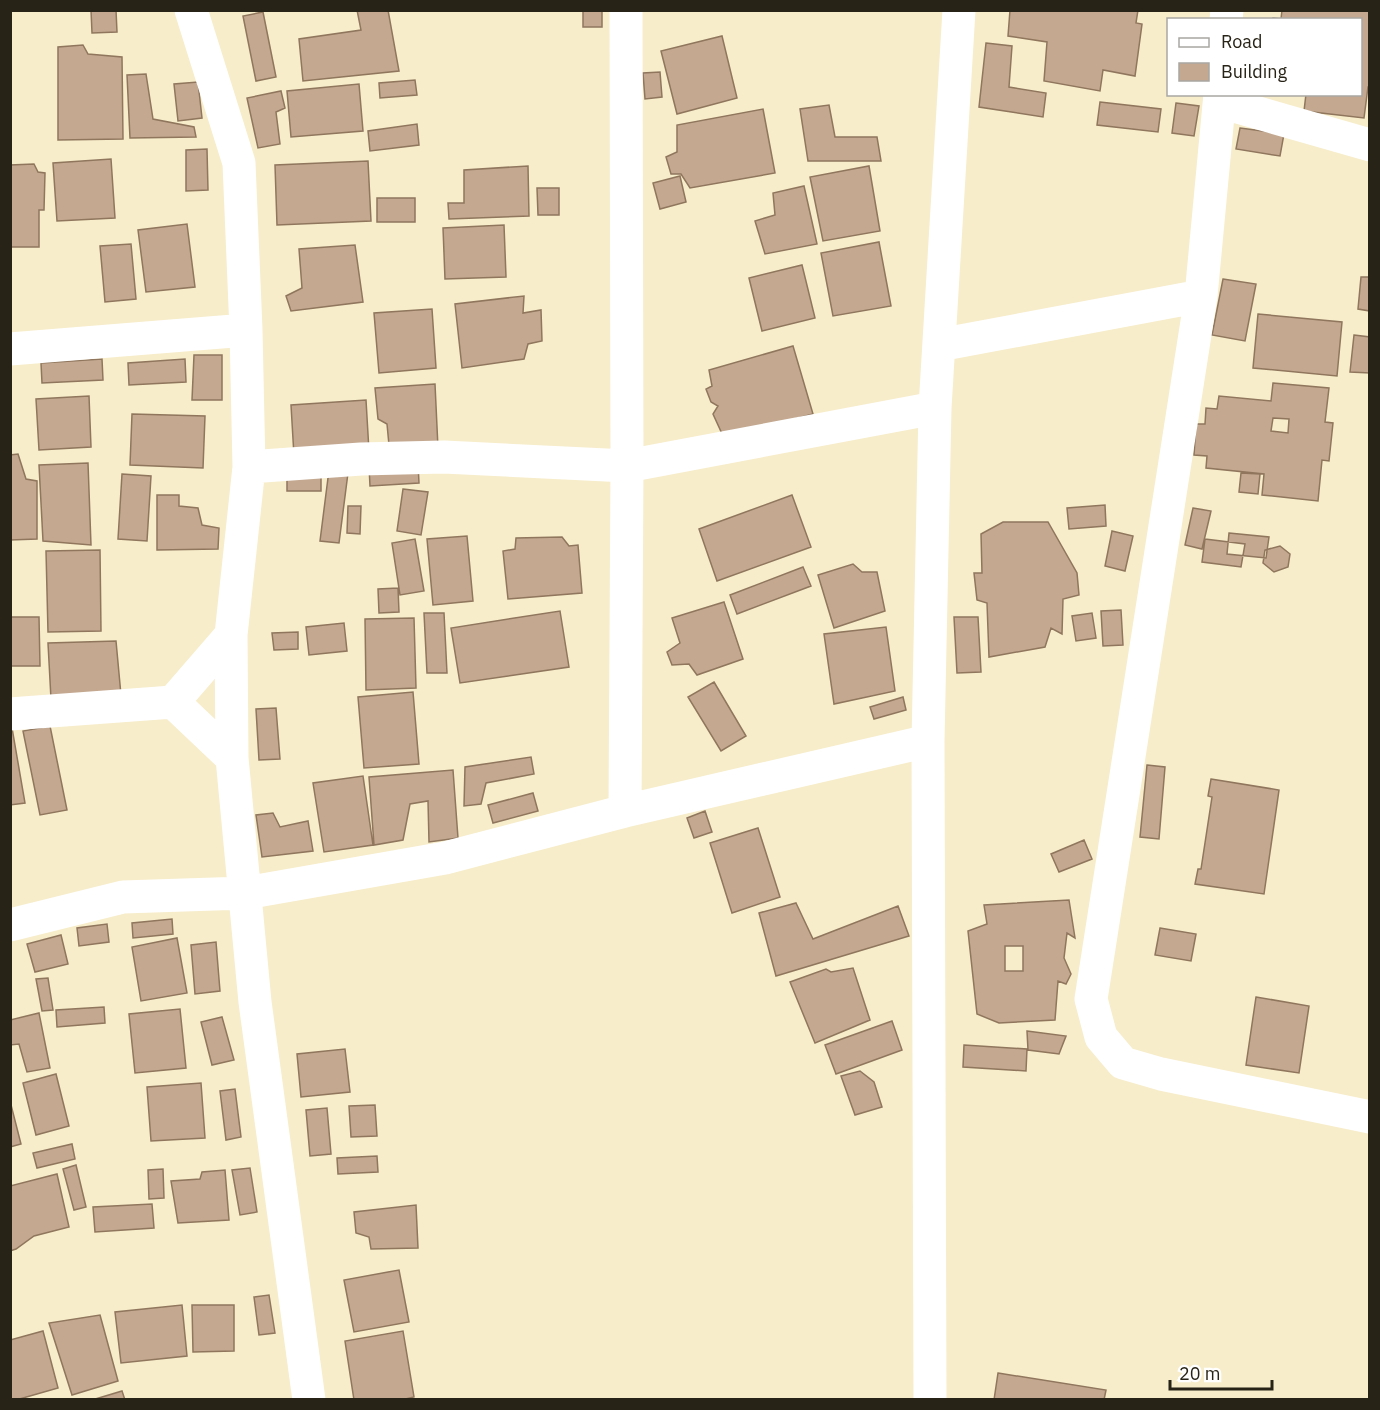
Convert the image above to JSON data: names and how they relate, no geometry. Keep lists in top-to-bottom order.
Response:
{
  "legend": ["Road", "Building"],
  "scale_bar": "20 m"
}
